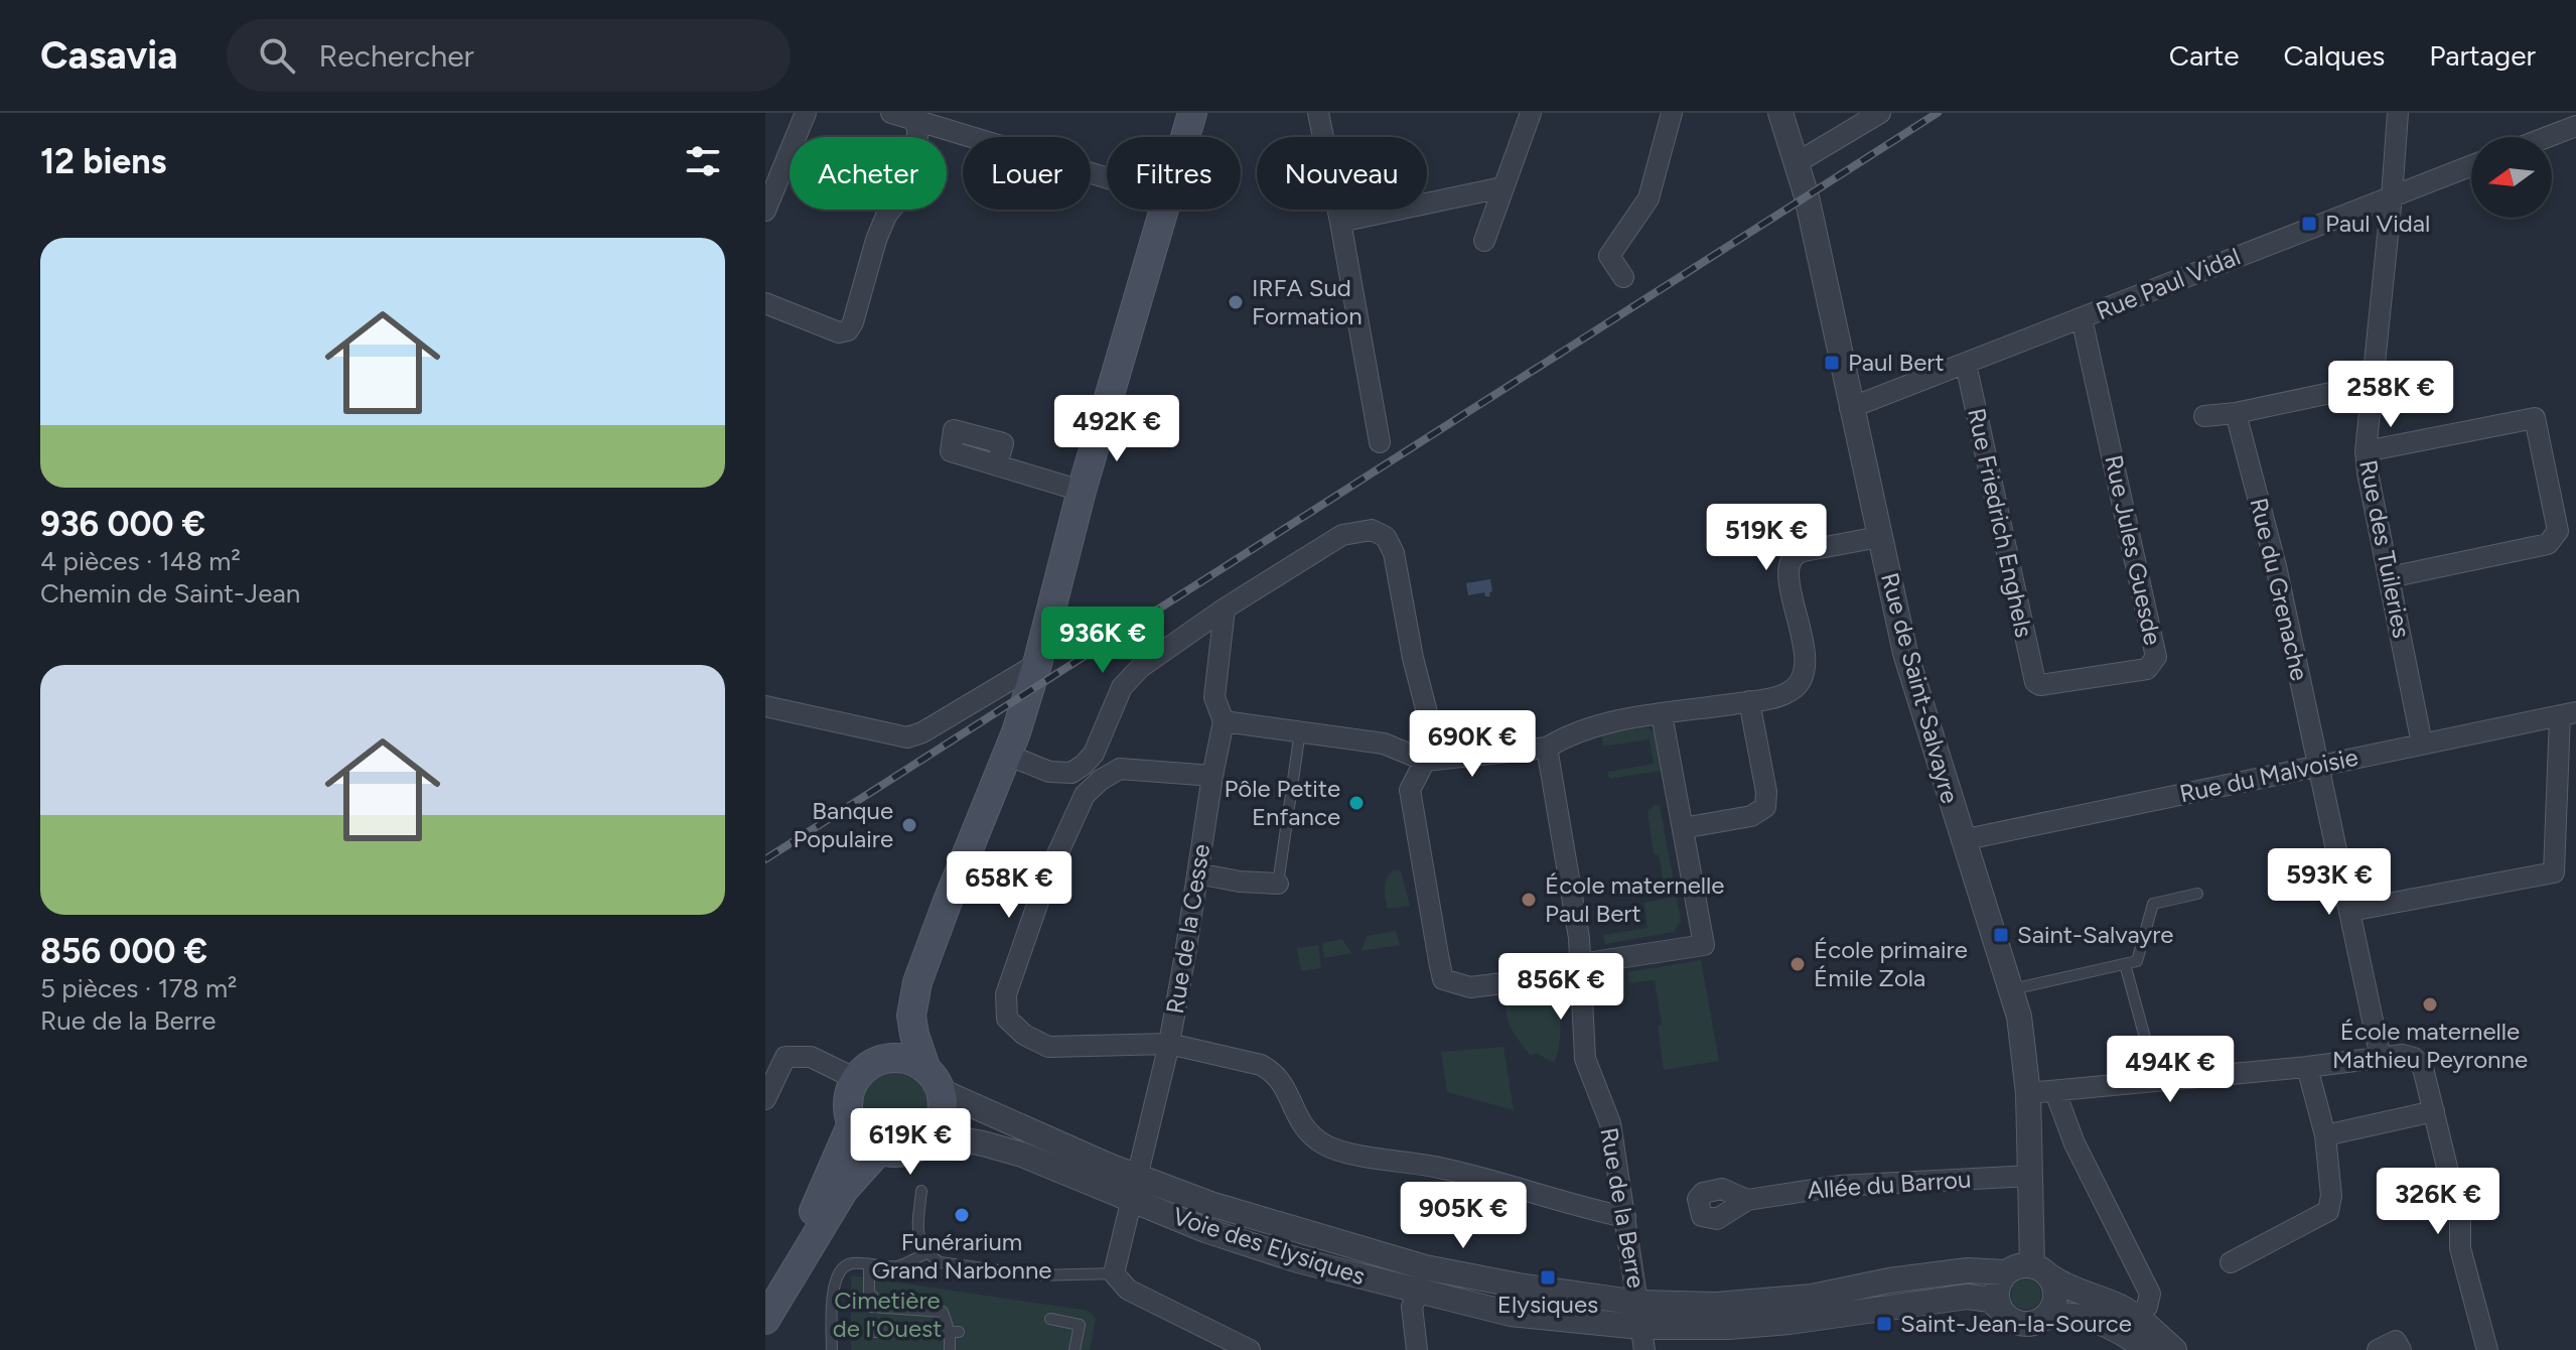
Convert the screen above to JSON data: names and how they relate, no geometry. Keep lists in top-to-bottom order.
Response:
{
  "streets": {
    "street": [
      "Rue Paul Vidal",
      "Rue Friedrich Enghels",
      "Rue des Tuileries",
      "Rue Jules Guesde",
      "Rue du Grenache",
      "Rue de Saint-Salvayre",
      "Rue du Malvoisie",
      "Rue de la Cesse",
      "Allée du Barrou",
      "Rue de la Berre",
      "Voie des Elysiques"
    ]
  },
  "crossings": [
    ["Rue Paul Vidal", "Rue Friedrich Enghels"],
    ["Rue Paul Vidal", "Rue des Tuileries"],
    ["Rue Paul Vidal", "Rue Jules Guesde"],
    ["Rue Paul Vidal", "Rue de Saint-Salvayre"],
    ["Rue Friedrich Enghels", "Rue Jules Guesde"],
    ["Rue des Tuileries", "Rue du Malvoisie"],
    ["Rue du Grenache", "Rue du Malvoisie"],
    ["Rue de Saint-Salvayre", "Rue du Malvoisie"],
    ["Rue de Saint-Salvayre", "Allée du Barrou"],
    ["Rue de Saint-Salvayre", "Voie des Elysiques"],
    ["Rue de la Cesse", "Voie des Elysiques"],
    ["Rue de la Berre", "Voie des Elysiques"]
  ],
  "parks": ["Cimetière de l'Ouest"],
  "places": {
    "transit": [
      "Paul Vidal",
      "Paul Bert",
      "Saint-Salvayre",
      "Elysiques",
      "Saint-Jean-la-Source"
    ],
    "other": [
      "IRFA Sud Formation",
      "Pôle Petite Enfance",
      "Banque Populaire",
      "École maternelle Paul Bert",
      "École primaire Émile Zola",
      "École maternelle Mathieu Peyronne",
      "Funérarium Grand Narbonne"
    ]
  },
  "north": "left",
  "page": {
    "header": "Casavia",
    "search": "Rechercher",
    "nav": ["Carte", "Calques", "Partager"],
    "heading": "12 biens",
    "chip": [
      "Acheter",
      "Louer",
      "Filtres",
      "Nouveau"
    ],
    "list": [
      {
        "name": "936 000 €",
        "note": "4 pièces · 148 m² · Chemin de Saint-Jean"
      },
      {
        "name": "856 000 €",
        "note": "5 pièces · 178 m² · Rue de la Berre"
      }
    ],
    "price": [
      "258K €",
      "492K €",
      "519K €",
      "936K €",
      "690K €",
      "593K €",
      "658K €",
      "856K €",
      "494K €",
      "619K €",
      "326K €",
      "905K €"
    ]
  }
}
